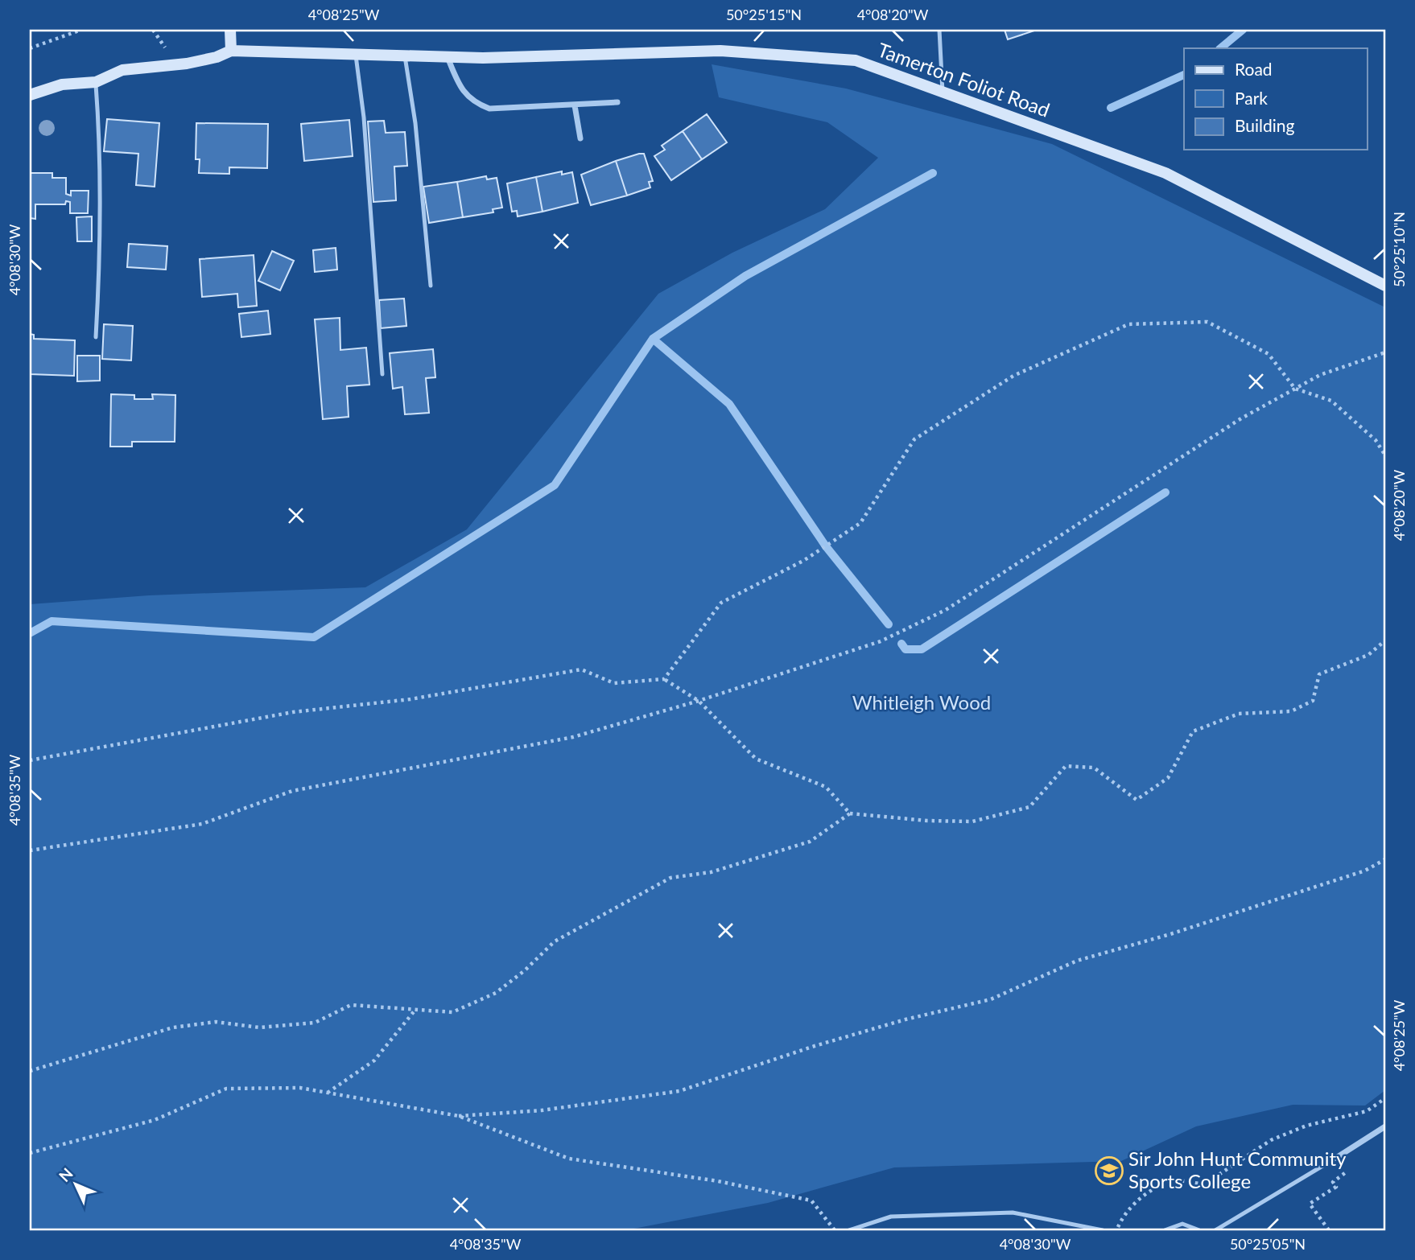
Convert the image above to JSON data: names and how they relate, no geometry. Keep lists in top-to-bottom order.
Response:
{
  "streets": {
    "main road": ["Tamerton Foliot Road"]
  },
  "parks": ["Whitleigh Wood"],
  "places": {
    "school or university": ["Sir John Hunt Community Sports College"]
  },
  "legend": ["Road", "Park", "Building"],
  "north": "top left",
  "coordinates": [
    "4°08'25\"W",
    "50°25'15\"N",
    "4°08'20\"W",
    "50°25'10\"N",
    "4°08'30\"W",
    "4°08'35\"W",
    "50°25'05\"N"
  ]
}
